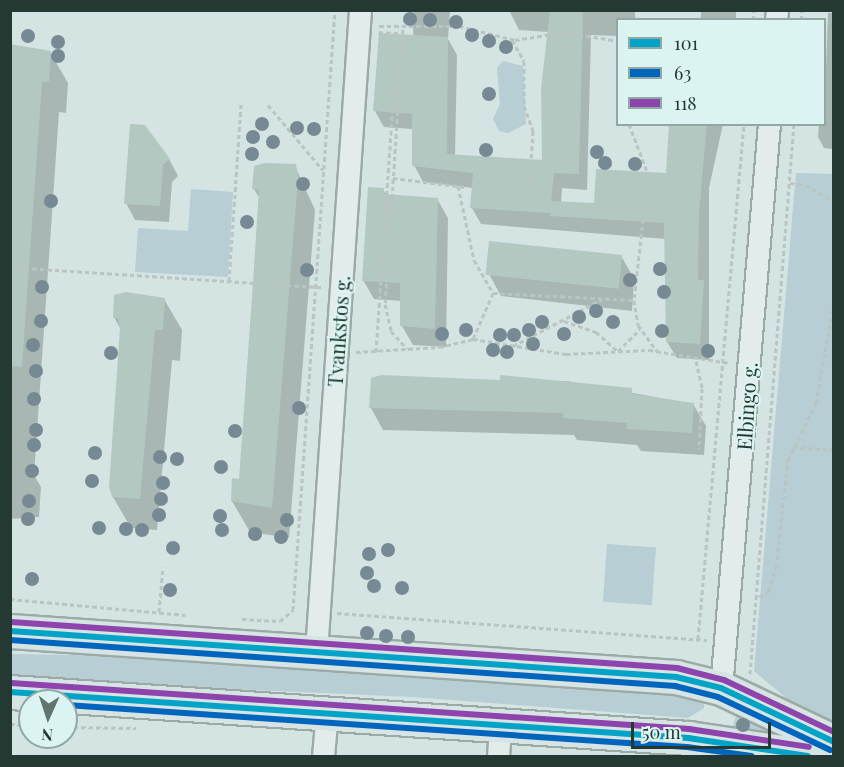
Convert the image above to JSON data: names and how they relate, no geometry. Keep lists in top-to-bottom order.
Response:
{
  "streets": {
    "street": ["Tvankstos g.", "Elbingo g."]
  },
  "lines": ["transit line 118", "transit line 101", "transit line 63"],
  "legend": ["101", "63", "118"],
  "scale_bar": "50 m",
  "north": "bottom"
}
